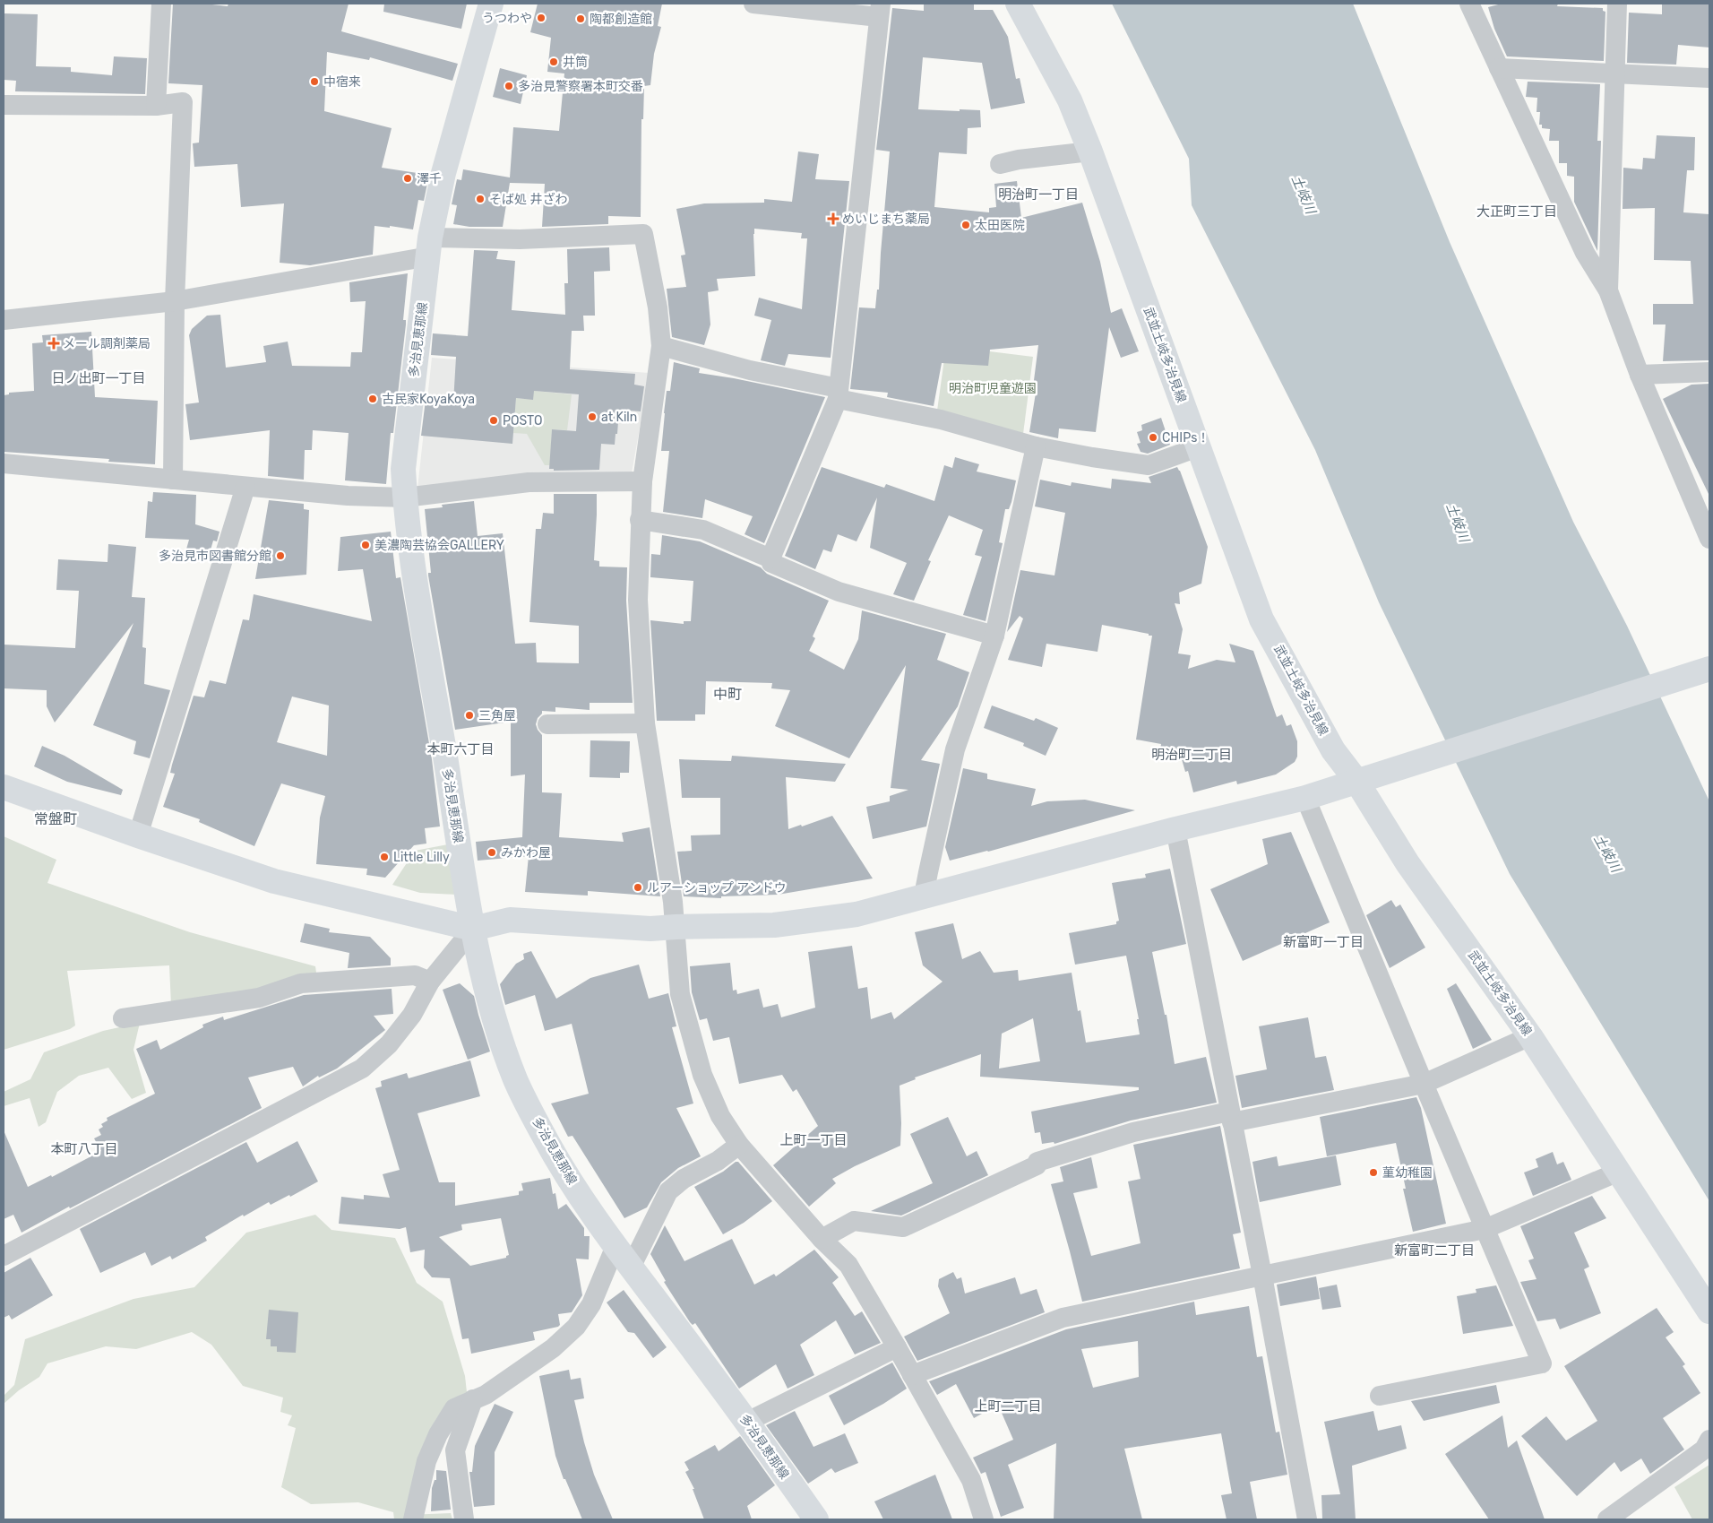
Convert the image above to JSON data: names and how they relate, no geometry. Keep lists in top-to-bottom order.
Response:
{
  "streets": {
    "main road": ["多治見恵那線", "武並土岐多治見線"]
  },
  "districts": [
    "明治町一丁目",
    "大正町三丁目",
    "日ノ出町一丁目",
    "中町",
    "本町六丁目",
    "明治町二丁目",
    "常盤町",
    "新富町一丁目",
    "上町一丁目",
    "本町八丁目",
    "新富町二丁目",
    "上町二丁目"
  ],
  "water": ["土岐川"],
  "parks": ["明治町児童遊園"],
  "places": {
    "other": [
      "うつわや",
      "陶都創造館",
      "井筒",
      "中宿来",
      "多治見警察署本町交番",
      "澤千",
      "そば処 井ざわ",
      "太田医院",
      "古民家KoyaKoya",
      "at Kiln",
      "POSTO",
      "CHIPs！",
      "美濃陶芸協会GALLERY",
      "多治見市図書館分館",
      "三角屋",
      "みかわ屋",
      "Little Lilly",
      "ルアーショップ アンドウ",
      "菫幼稚園"
    ],
    "health": ["めいじまち薬局", "メール調剤薬局"]
  }
}
